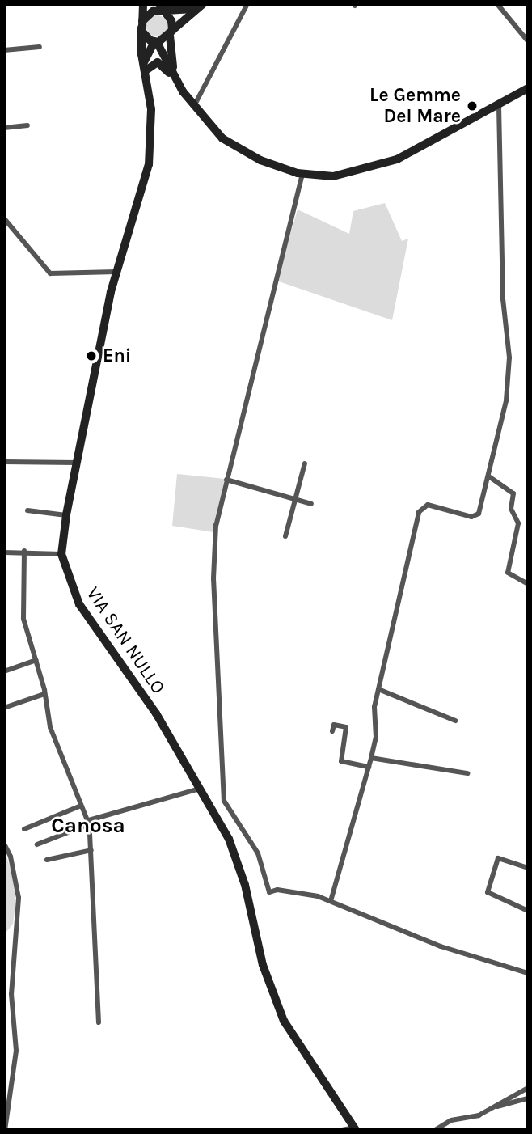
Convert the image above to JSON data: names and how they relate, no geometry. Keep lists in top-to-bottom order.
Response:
{
  "streets": {
    "street": ["VIA SAN NULLO"]
  },
  "districts": ["Canosa"],
  "places": ["Le Gemme Del Mare", "Eni"]
}
